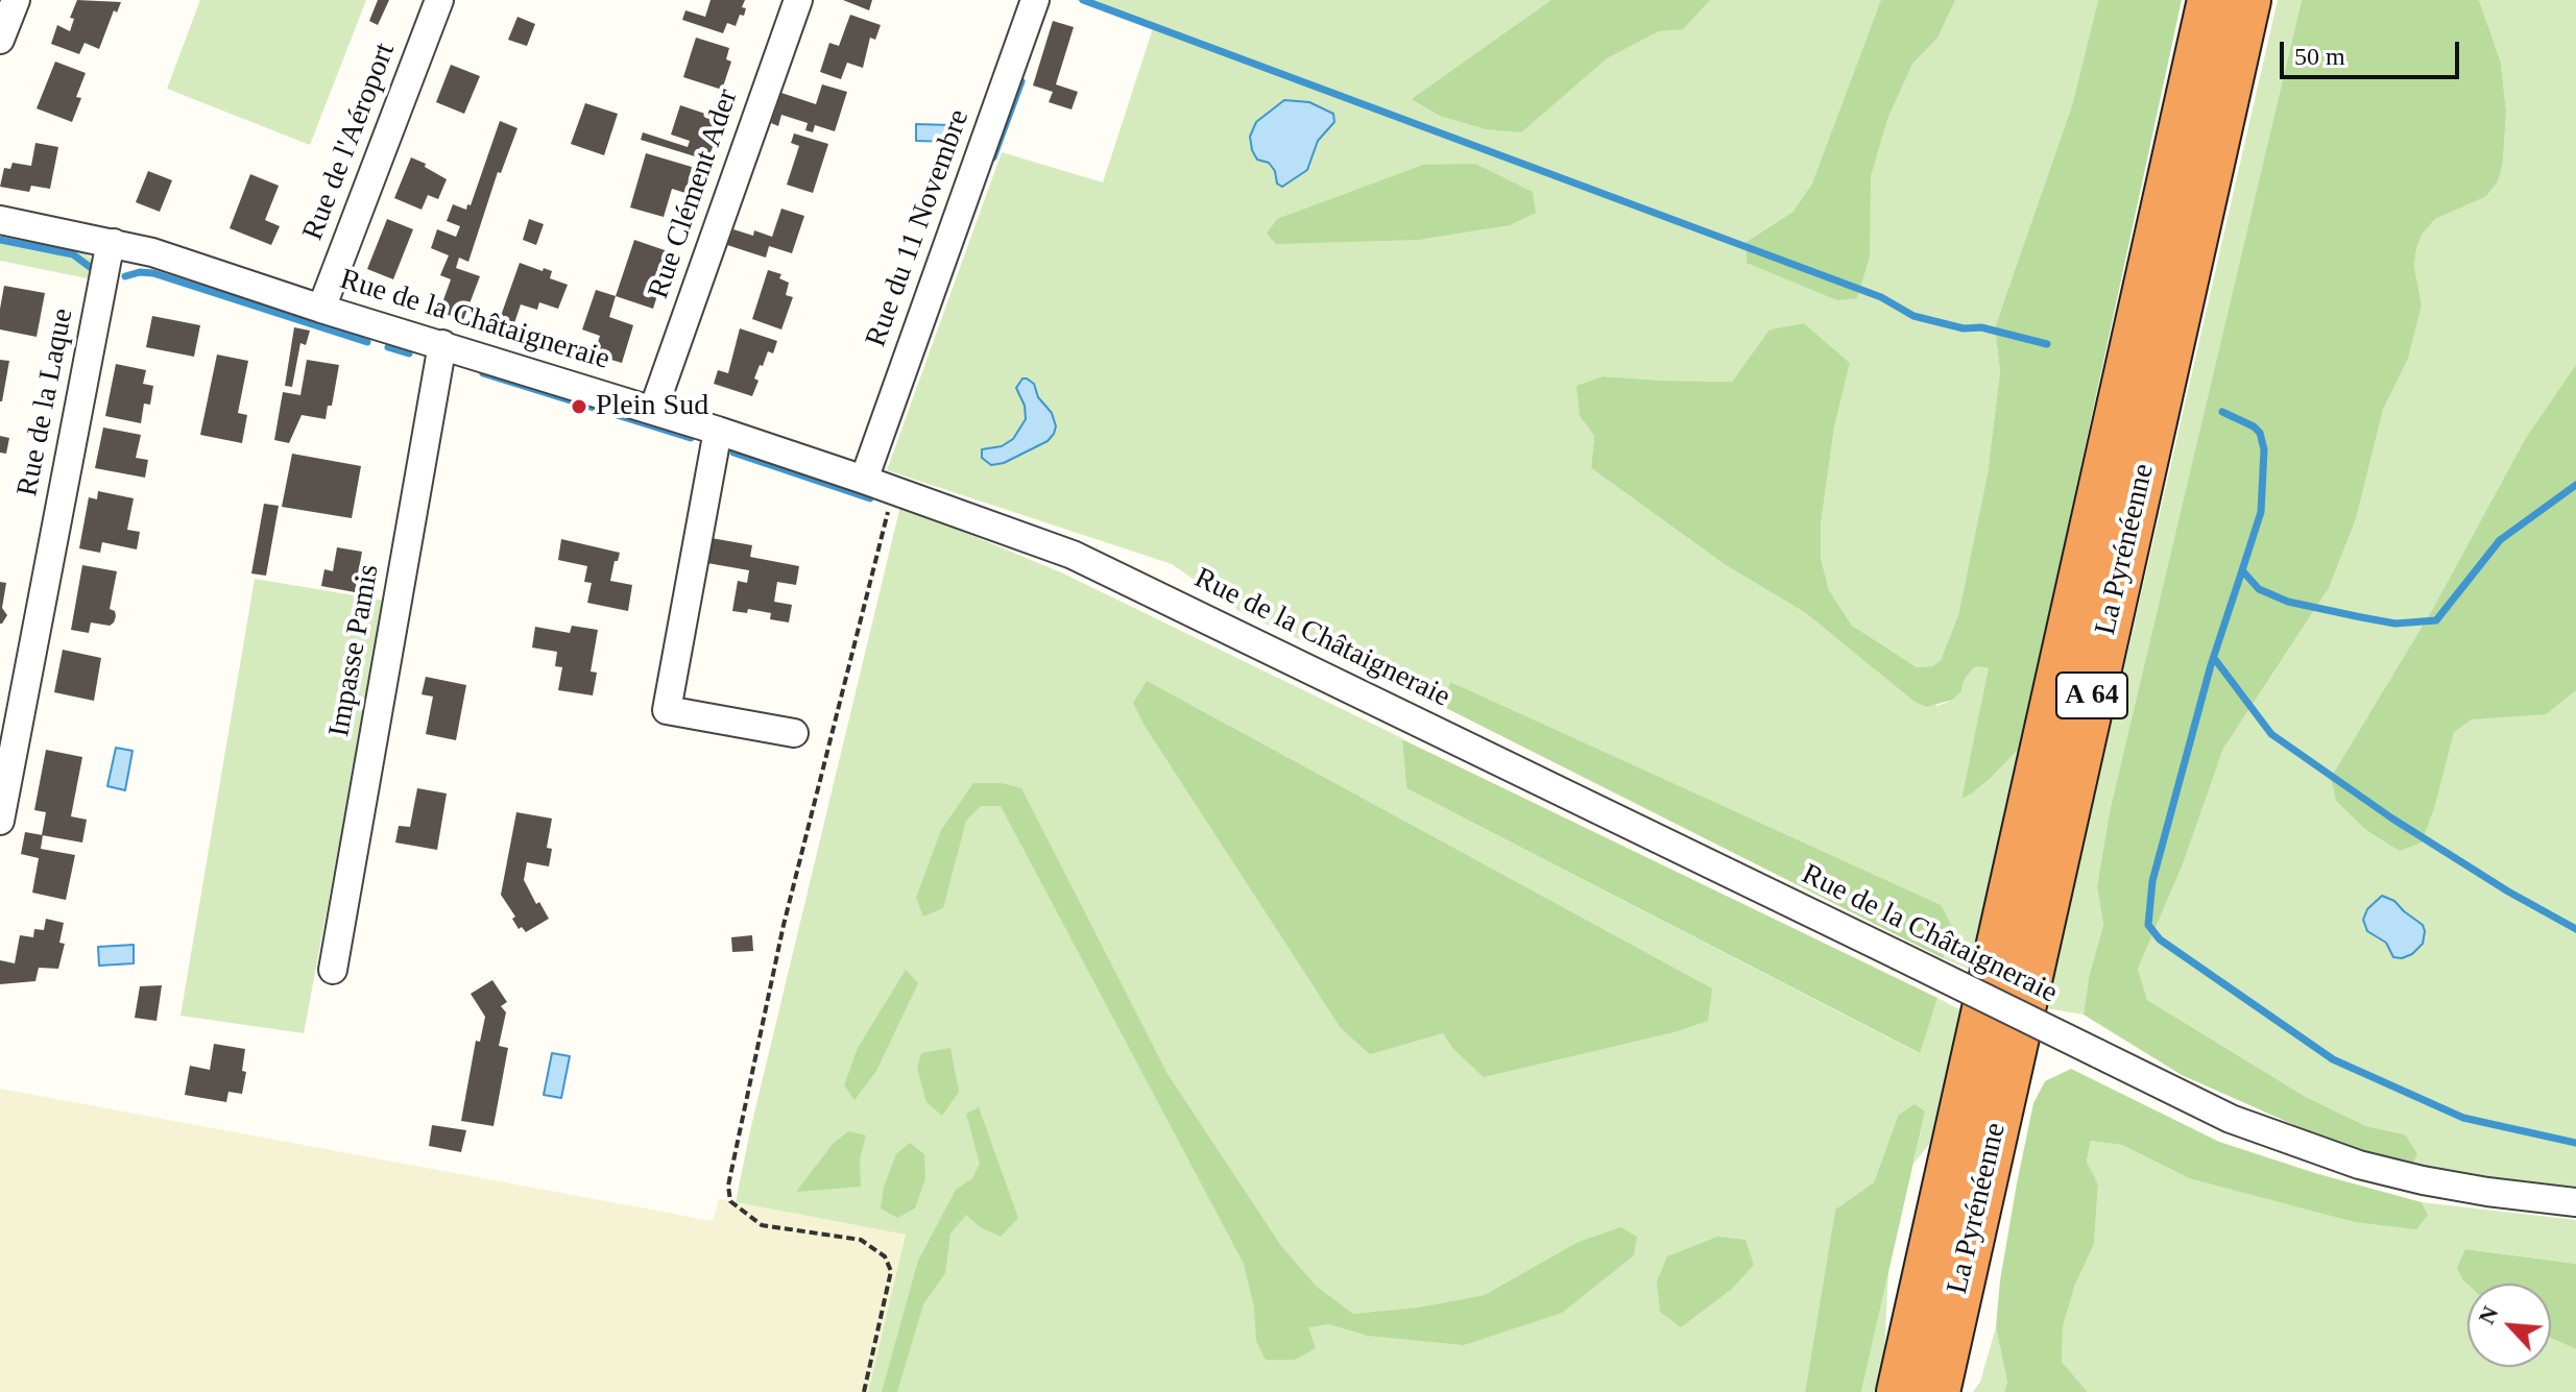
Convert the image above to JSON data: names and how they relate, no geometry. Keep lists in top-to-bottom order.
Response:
{
  "streets": {
    "highway": ["La Pyrénéenne", "A 64"],
    "street": [
      "Rue de l'Aéroport",
      "Rue Clément Ader",
      "Rue du 11 Novembre",
      "Rue de la Châtaigneraie",
      "Rue de la Laque",
      "Impasse Pamis"
    ]
  },
  "crossings": [
    ["Rue de l'Aéroport", "Rue de la Châtaigneraie"],
    ["Rue Clément Ader", "Rue de la Châtaigneraie"],
    ["Rue du 11 Novembre", "Rue de la Châtaigneraie"],
    ["Rue de la Châtaigneraie", "Rue de la Laque"],
    ["Rue de la Châtaigneraie", "Impasse Pamis"]
  ],
  "places": ["Plein Sud"],
  "scale_bar": "50 m",
  "north": "top left"
}
